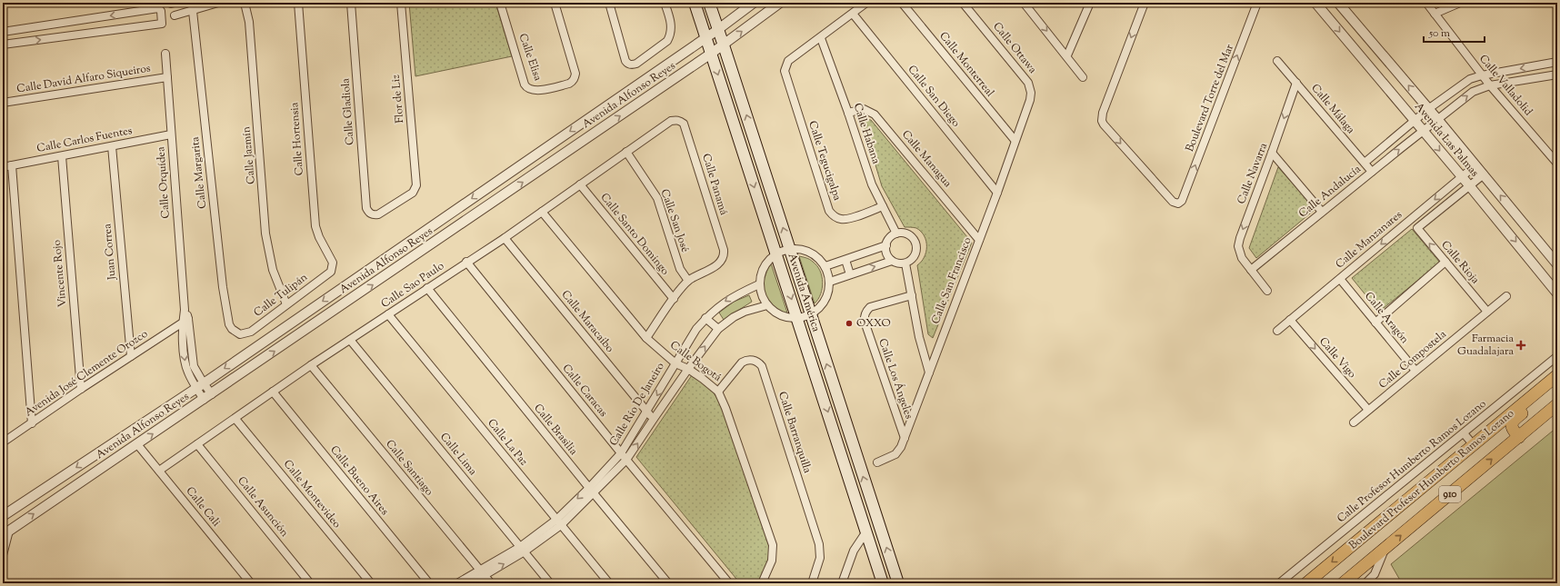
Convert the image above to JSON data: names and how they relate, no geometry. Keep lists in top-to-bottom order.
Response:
{
  "streets": {
    "main road": ["Avenida América", "Boulevard Profesor Humberto Ramos Lozano", "910"],
    "street": [
      "Calle Ottawa",
      "Calle Elisa",
      "Calle Monterreal",
      "Calle David Alfaro Siqueiros",
      "Calle Valladolid",
      "Avenida Alfonso Reyes",
      "Calle San Diego",
      "Boulevard Torre del Mar",
      "Flor de Liz",
      "Calle Málaga",
      "Calle Gladiola",
      "Calle Habana",
      "Calle Hortensia",
      "Calle Carlos Fuentes",
      "Avenida Las Palmas",
      "Calle Jazmín",
      "Calle Managua",
      "Calle Tegucigalpa",
      "Calle Margarita",
      "Calle Navarra",
      "Calle Orquídea",
      "Calle Panamá",
      "Calle Andalucía",
      "Calle San José",
      "Calle Santo Domingo",
      "Calle Manzanares",
      "Juan Correa",
      "Calle Rioja",
      "Vincente Rojo",
      "Calle San Francisco",
      "Calle Sao Paulo",
      "Calle Tulipán",
      "Calle Aragón",
      "Calle Maracaibo",
      "Calle Vigo",
      "Calle Compostela",
      "Calle Bogotá",
      "Avenida José Clemente Orozco",
      "Calle Los Ángeles",
      "Calle Caracas",
      "Calle Río De Janeiro",
      "Calle Brasilia",
      "Calle Barranquilla",
      "Calle La Paz",
      "Calle Lima",
      "Calle Profesor Humberto Ramos Lozano",
      "Calle Santiago",
      "Calle Bueno Aires",
      "Calle Montevideo",
      "Calle Cali",
      "Calle Asunción"
    ]
  },
  "crossings": [
    ["Calle Ottawa", "Calle San Francisco"],
    ["Calle Monterreal", "Calle San Francisco"],
    ["Calle David Alfaro Siqueiros", "Calle Orquídea"],
    ["Calle Valladolid", "Calle Andalucía"],
    ["Avenida Alfonso Reyes", "Calle Orquídea"],
    ["Avenida Alfonso Reyes", "Avenida América"],
    ["Avenida Alfonso Reyes", "Calle Cali"],
    ["Calle San Diego", "Calle San Francisco"],
    ["Flor de Liz", "Calle Gladiola"],
    ["Calle Málaga", "Calle Navarra"],
    ["Calle Málaga", "Calle Andalucía"],
    ["Calle Habana", "Calle Managua"],
    ["Calle Habana", "Calle Tegucigalpa"],
    ["Calle Hortensia", "Calle Tulipán"],
    ["Calle Carlos Fuentes", "Calle Orquídea"],
    ["Calle Carlos Fuentes", "Juan Correa"],
    ["Calle Carlos Fuentes", "Vincente Rojo"],
    ["Avenida Las Palmas", "Calle Andalucía"],
    ["Avenida Las Palmas", "Calle Manzanares"],
    ["Calle Jazmín", "Calle Tulipán"],
    ["Calle Managua", "Calle San Francisco"],
    ["Calle Margarita", "Calle Tulipán"],
    ["Calle Navarra", "Calle Andalucía"],
    ["Calle Orquídea", "Avenida José Clemente Orozco"],
    ["Calle Panamá", "Calle San José"],
    ["Calle Panamá", "Calle Sao Paulo"],
    ["Calle San José", "Calle Sao Paulo"],
    ["Calle Santo Domingo", "Calle Sao Paulo"],
    ["Calle Manzanares", "Calle Rioja"],
    ["Calle Manzanares", "Calle Aragón"],
    ["Calle Manzanares", "Calle Vigo"],
    ["Juan Correa", "Avenida José Clemente Orozco"],
    ["Calle Rioja", "Calle Compostela"],
    ["Vincente Rojo", "Avenida José Clemente Orozco"],
    ["Calle San Francisco", "Calle Los Ángeles"],
    ["Calle Sao Paulo", "Calle Maracaibo"],
    ["Calle Sao Paulo", "Calle Bogotá"],
    ["Calle Sao Paulo", "Calle Caracas"],
    ["Calle Sao Paulo", "Calle Brasilia"],
    ["Calle Sao Paulo", "Calle La Paz"],
    ["Calle Sao Paulo", "Calle Lima"],
    ["Calle Sao Paulo", "Calle Santiago"],
    ["Calle Sao Paulo", "Calle Bueno Aires"],
    ["Calle Sao Paulo", "Calle Montevideo"],
    ["Calle Sao Paulo", "Calle Cali"],
    ["Calle Sao Paulo", "Calle Asunción"],
    ["Calle Aragón", "Calle Compostela"],
    ["Calle Maracaibo", "Calle Río De Janeiro"],
    ["Calle Vigo", "Calle Compostela"],
    ["Calle Bogotá", "Calle Río De Janeiro"],
    ["Calle Bogotá", "Calle Barranquilla"],
    ["Calle Caracas", "Calle Río De Janeiro"],
    ["Calle Río De Janeiro", "Calle Brasilia"],
    ["Calle Río De Janeiro", "Calle La Paz"],
    ["Calle Río De Janeiro", "Calle Lima"],
    ["Calle Río De Janeiro", "Calle Santiago"]
  ],
  "one_way": ["Calle Navarra", "Calle Rioja", "Calle Vigo"],
  "places": {
    "other": ["OXXO"],
    "health": ["Farmacia Guadalajara"]
  },
  "scale_bar": "50 m"
}
